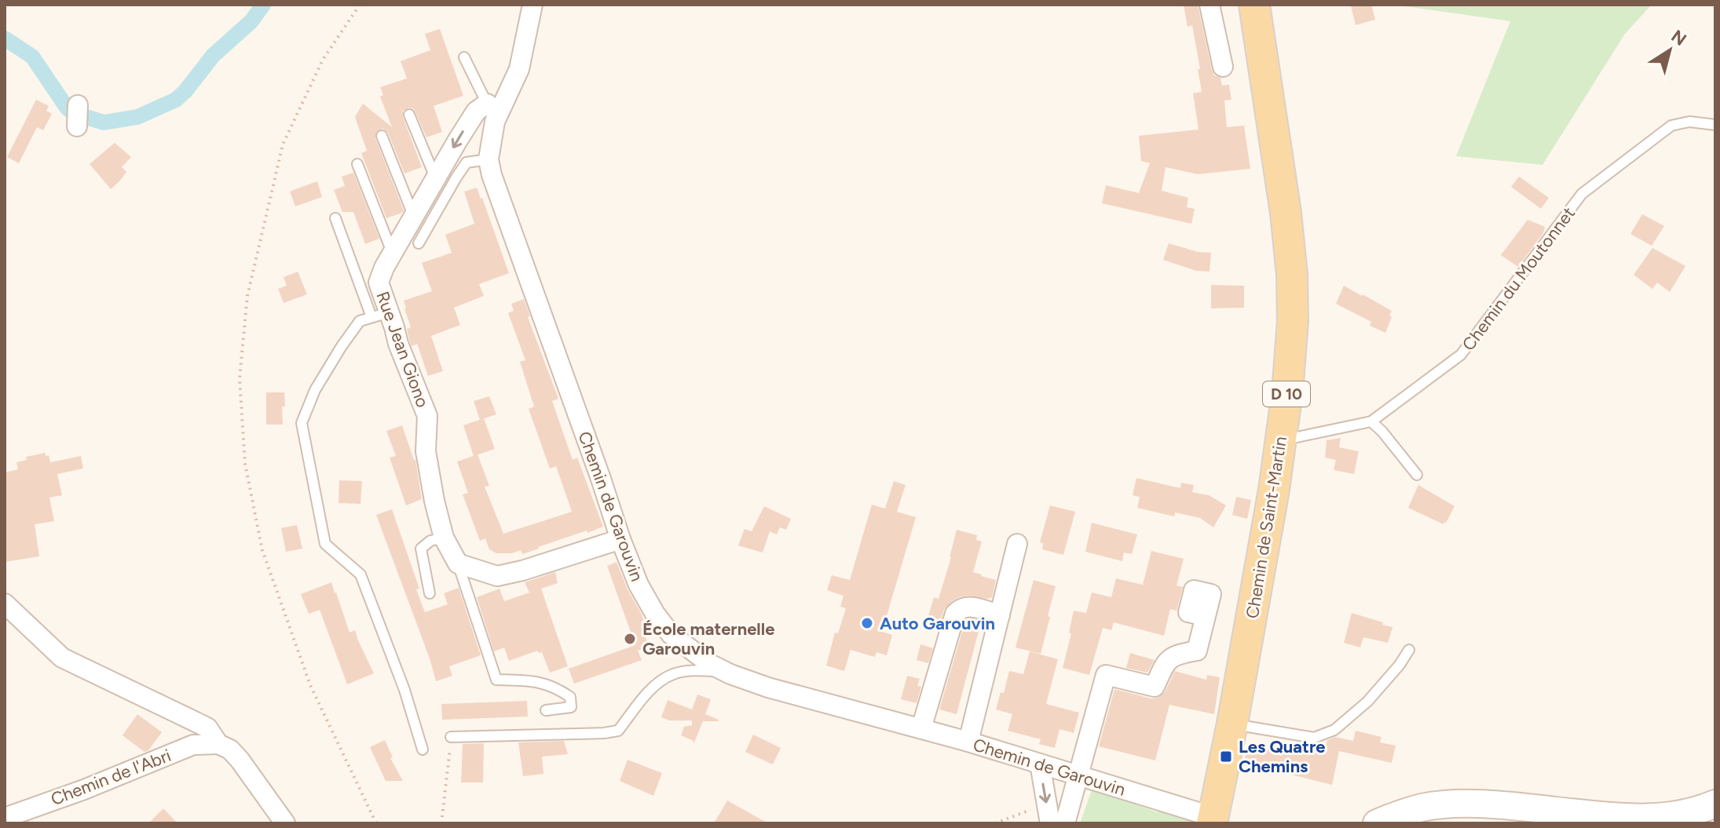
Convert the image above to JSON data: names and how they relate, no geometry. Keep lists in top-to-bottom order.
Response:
{
  "streets": {
    "main road": ["D 10", "Chemin de Saint-Martin"],
    "street": ["Rue Jean Giono", "Chemin de Garouvin", "Chemin de l'Abri"],
    "lane": ["Chemin du Moutonnet"]
  },
  "crossings": [
    ["Chemin du Moutonnet", "Chemin de Saint-Martin"],
    ["Rue Jean Giono", "Chemin de Garouvin"],
    ["Chemin de Garouvin", "Chemin de Saint-Martin"]
  ],
  "places": {
    "other": ["Auto Garouvin", "École maternelle Garouvin"],
    "transit": ["Les Quatre Chemins"]
  },
  "north": "top right"
}
